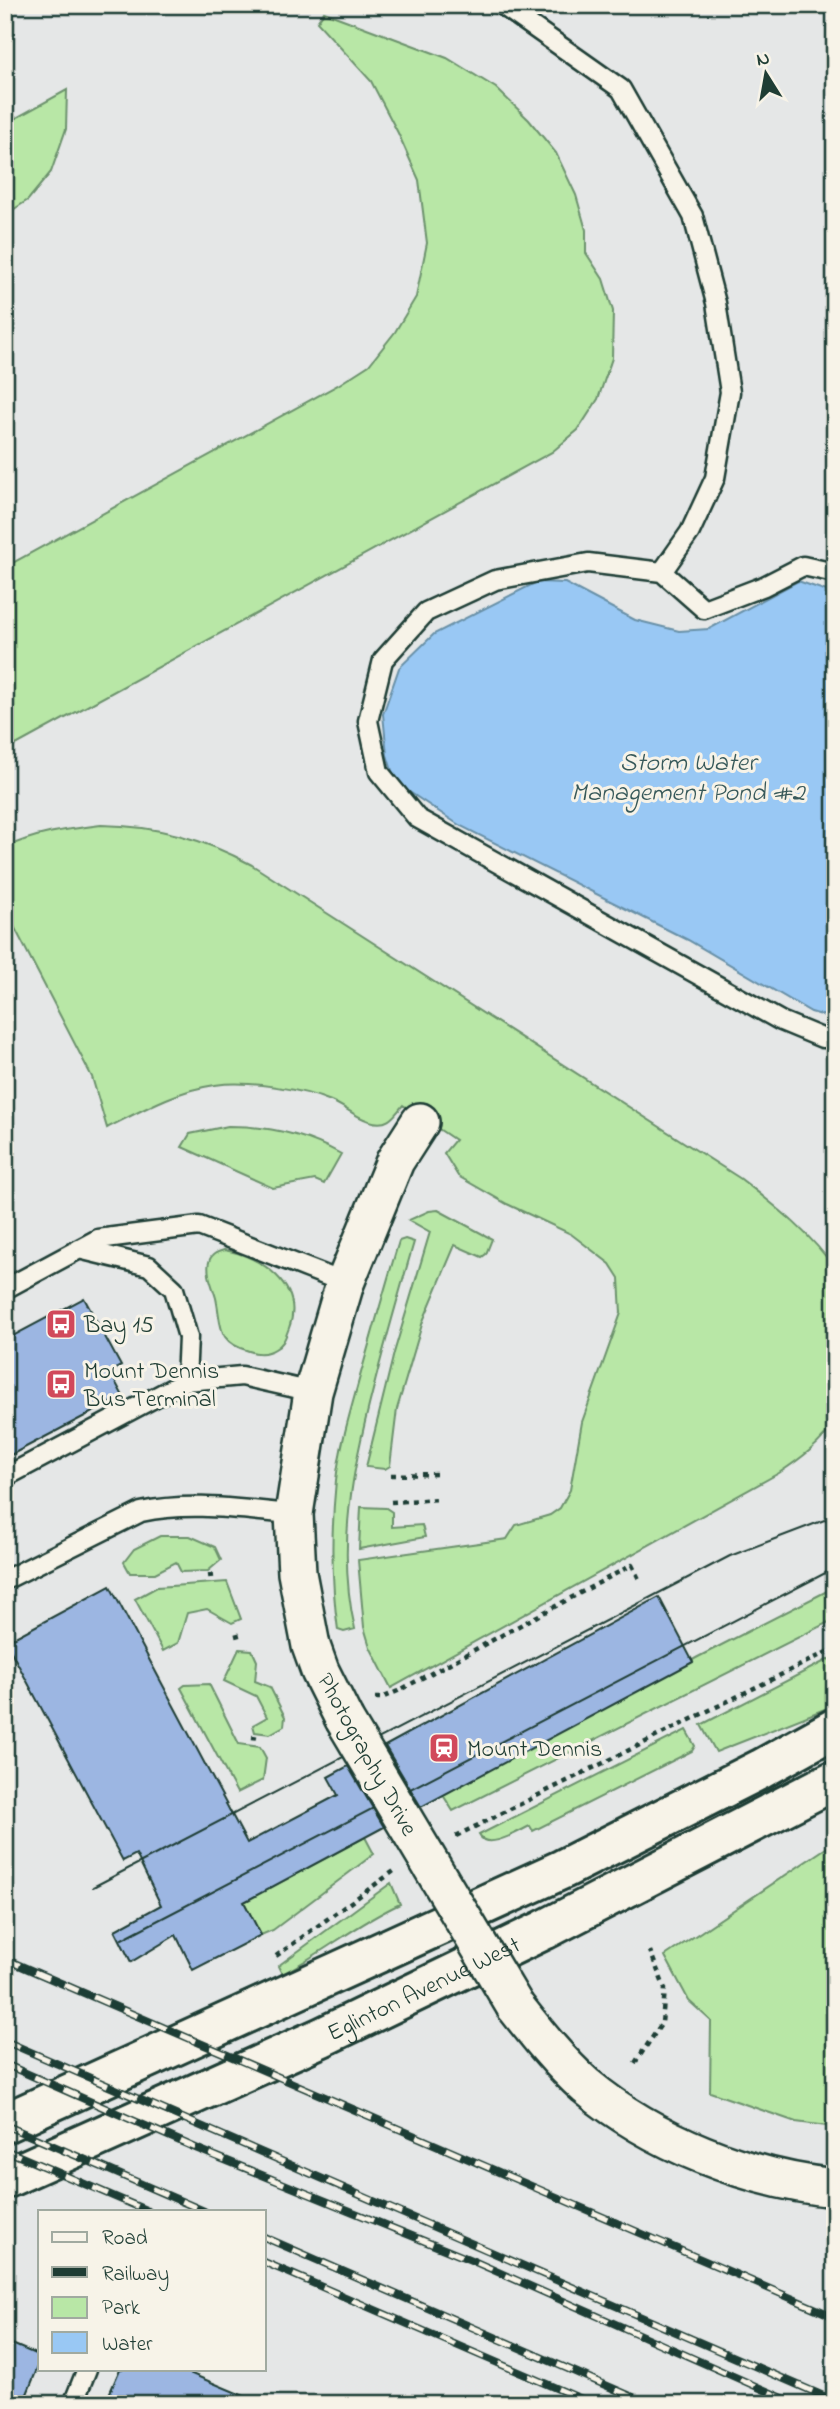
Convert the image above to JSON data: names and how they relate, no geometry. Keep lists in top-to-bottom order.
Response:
{
  "streets": {
    "main road": ["Eglinton Avenue West"],
    "street": ["Photography Drive"]
  },
  "water": ["Storm Water Management Pond #2"],
  "places": {
    "bus stop": ["Bay 15", "Mount Dennis Bus Terminal"],
    "station": ["Mount Dennis"]
  },
  "legend": [
    "Road",
    "Railway",
    "Park",
    "Water"
  ],
  "north": "top"
}
